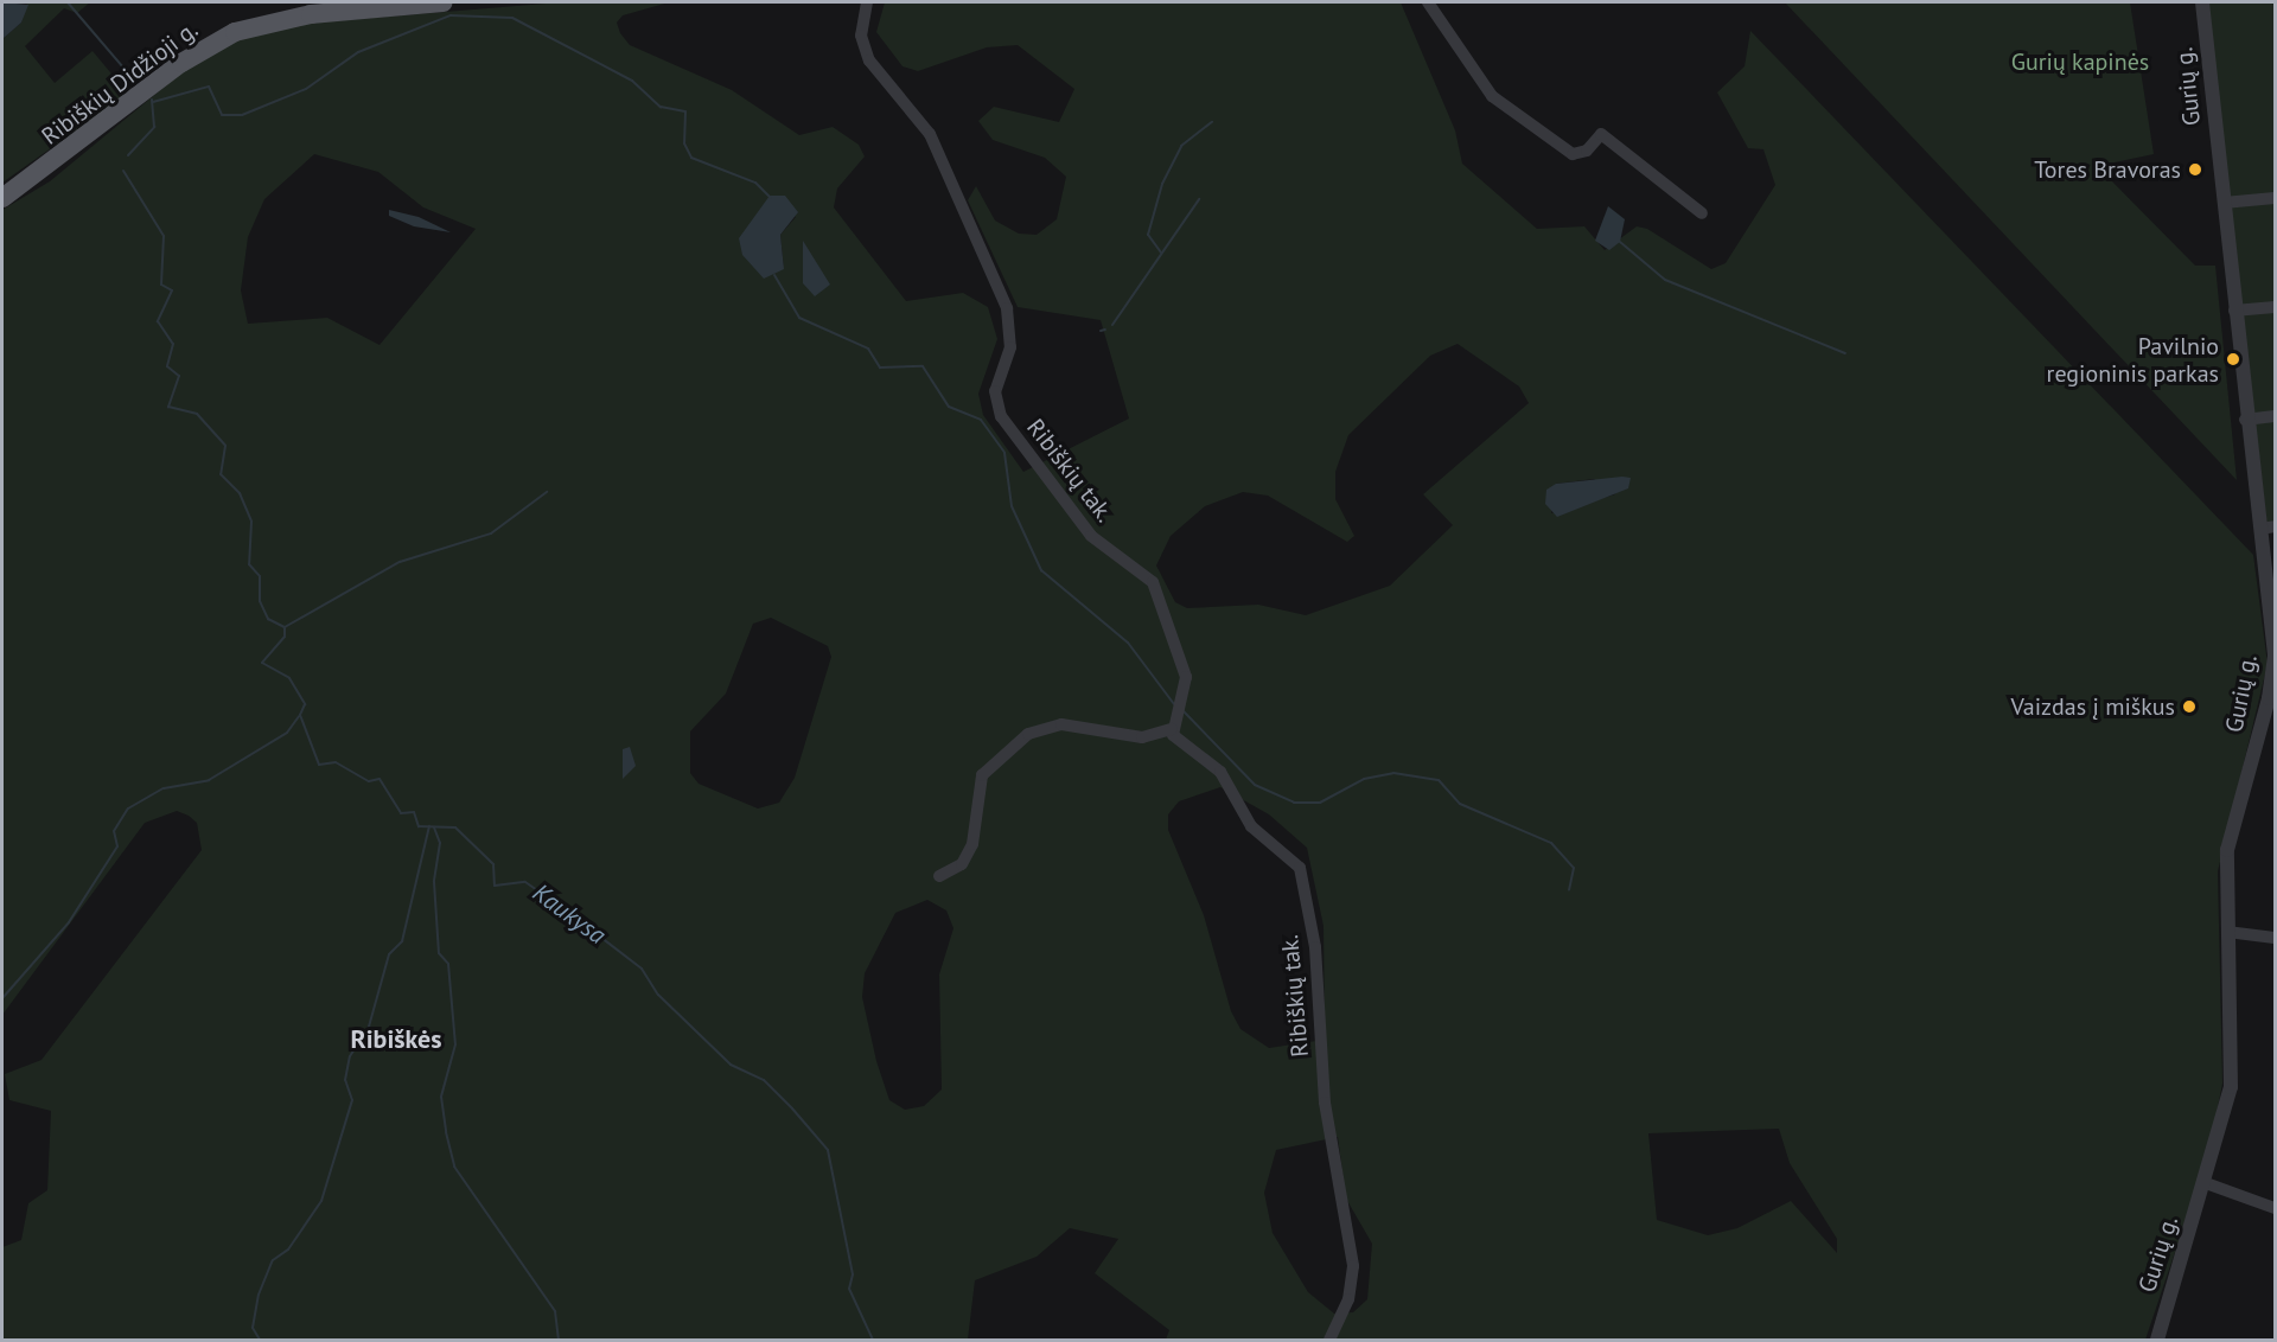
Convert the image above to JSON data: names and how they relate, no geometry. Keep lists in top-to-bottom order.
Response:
{
  "streets": {
    "main road": ["Ribiškių Didžioji g."],
    "street": ["Gurių g.", "Ribiškių tak."]
  },
  "districts": ["Ribiškės"],
  "water": ["Kaukysa"],
  "parks": ["Gurių kapinės"],
  "places": ["Tores Bravoras", "Pavilnio regioninis parkas", "Vaizdas į miškus"]
}
